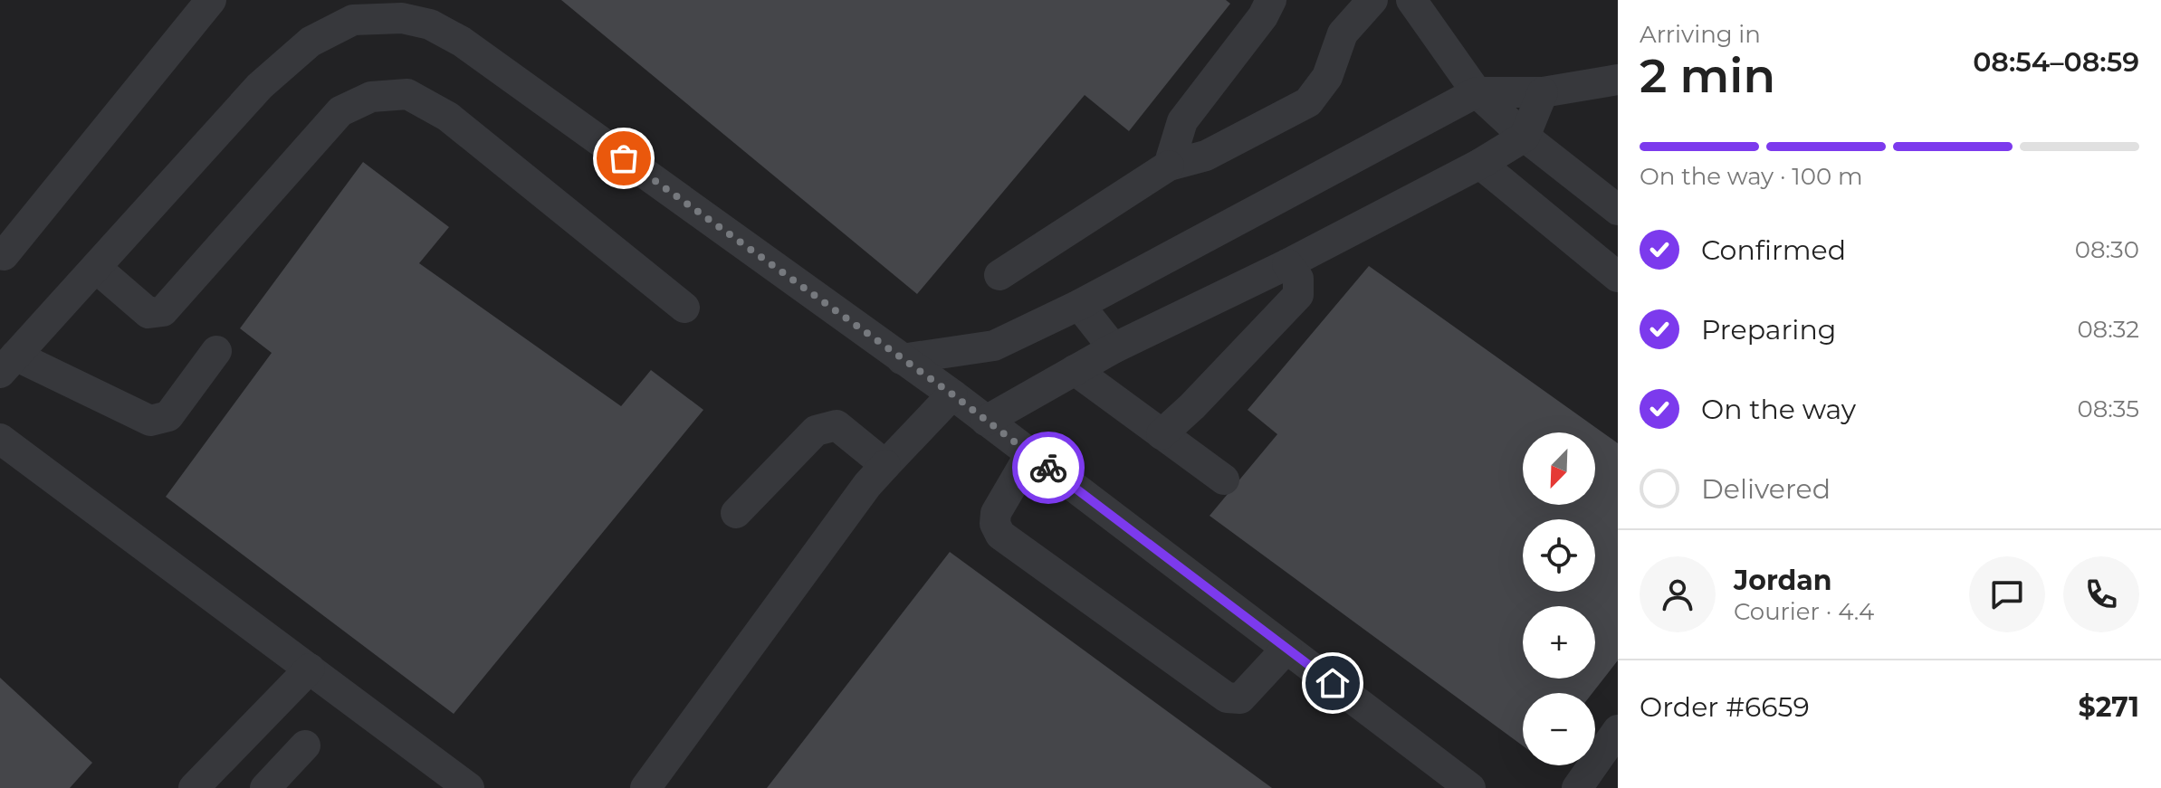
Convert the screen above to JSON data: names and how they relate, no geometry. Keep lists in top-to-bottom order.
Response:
{
  "north": "bottom left",
  "page": {
    "heading": ["2 min", "Arriving in", "08:54–08:59"],
    "panel": [
      "Jordan",
      "Courier · 4.4",
      "Order #6659",
      "$271"
    ],
    "bar": "On the way · 100 m",
    "list": [
      ["Confirmed", "08:30"],
      ["Preparing", "08:32"],
      ["On the way", "08:35"],
      "Delivered"
    ],
    "map_buttons": ["+", "−"]
  }
}
